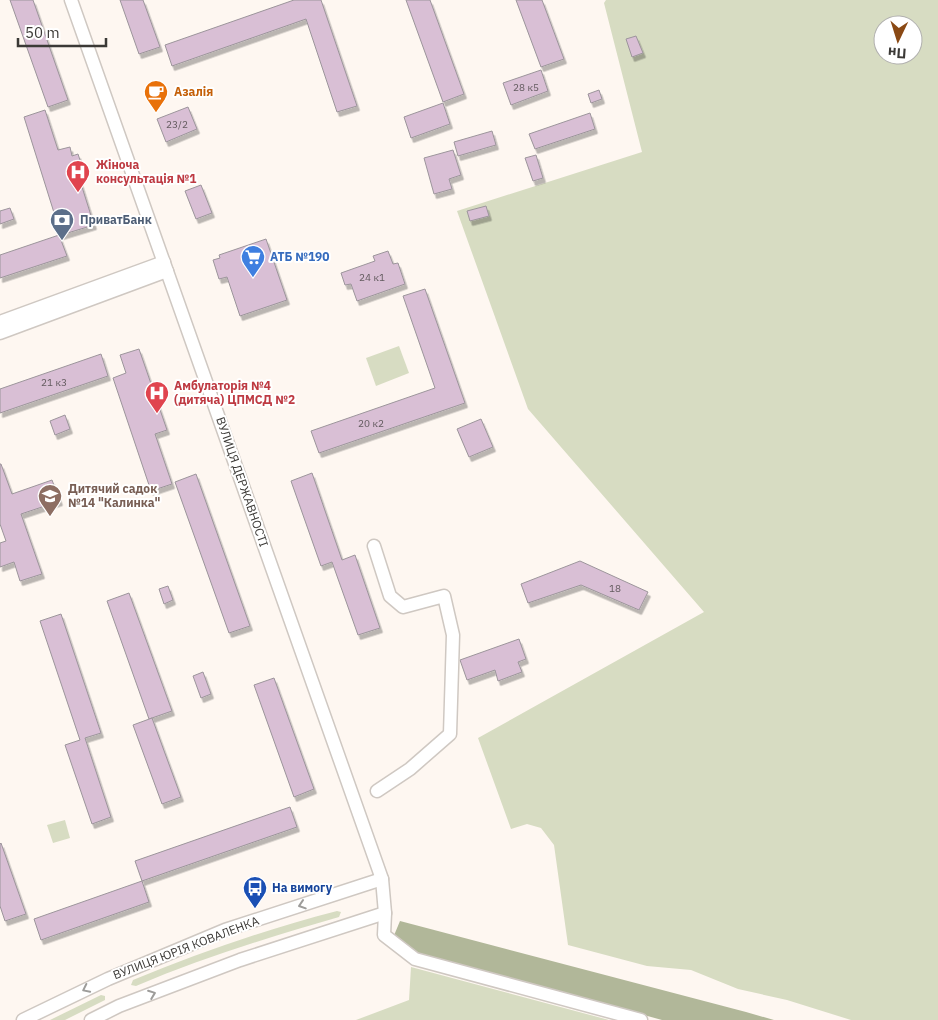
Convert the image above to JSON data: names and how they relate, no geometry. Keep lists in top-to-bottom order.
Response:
{
  "streets": {
    "street": ["ВУЛИЦЯ ДЕРЖАВНОСТІ", "ВУЛИЦЯ ЮРІЯ КОВАЛЕНКА"]
  },
  "crossings": [
    ["ВУЛИЦЯ ДЕРЖАВНОСТІ", "ВУЛИЦЯ ЮРІЯ КОВАЛЕНКА"]
  ],
  "places": {
    "cafe": ["Азалія"],
    "hospital": ["Жіноча консультація №1", "Амбулаторія №4 (дитяча) ЦПМСД №2"],
    "bank": ["ПриватБанк"],
    "supermarket": ["АТБ №190"],
    "school or university": ["Дитячий садок №14 \"Калинка\""],
    "bus stop": ["На вимогу"]
  },
  "house_numbers": [
    "28 к5",
    "23/2",
    "24 к1",
    "21 к3",
    "20 к2",
    "18"
  ],
  "scale_bar": "50 m",
  "north": "bottom"
}
